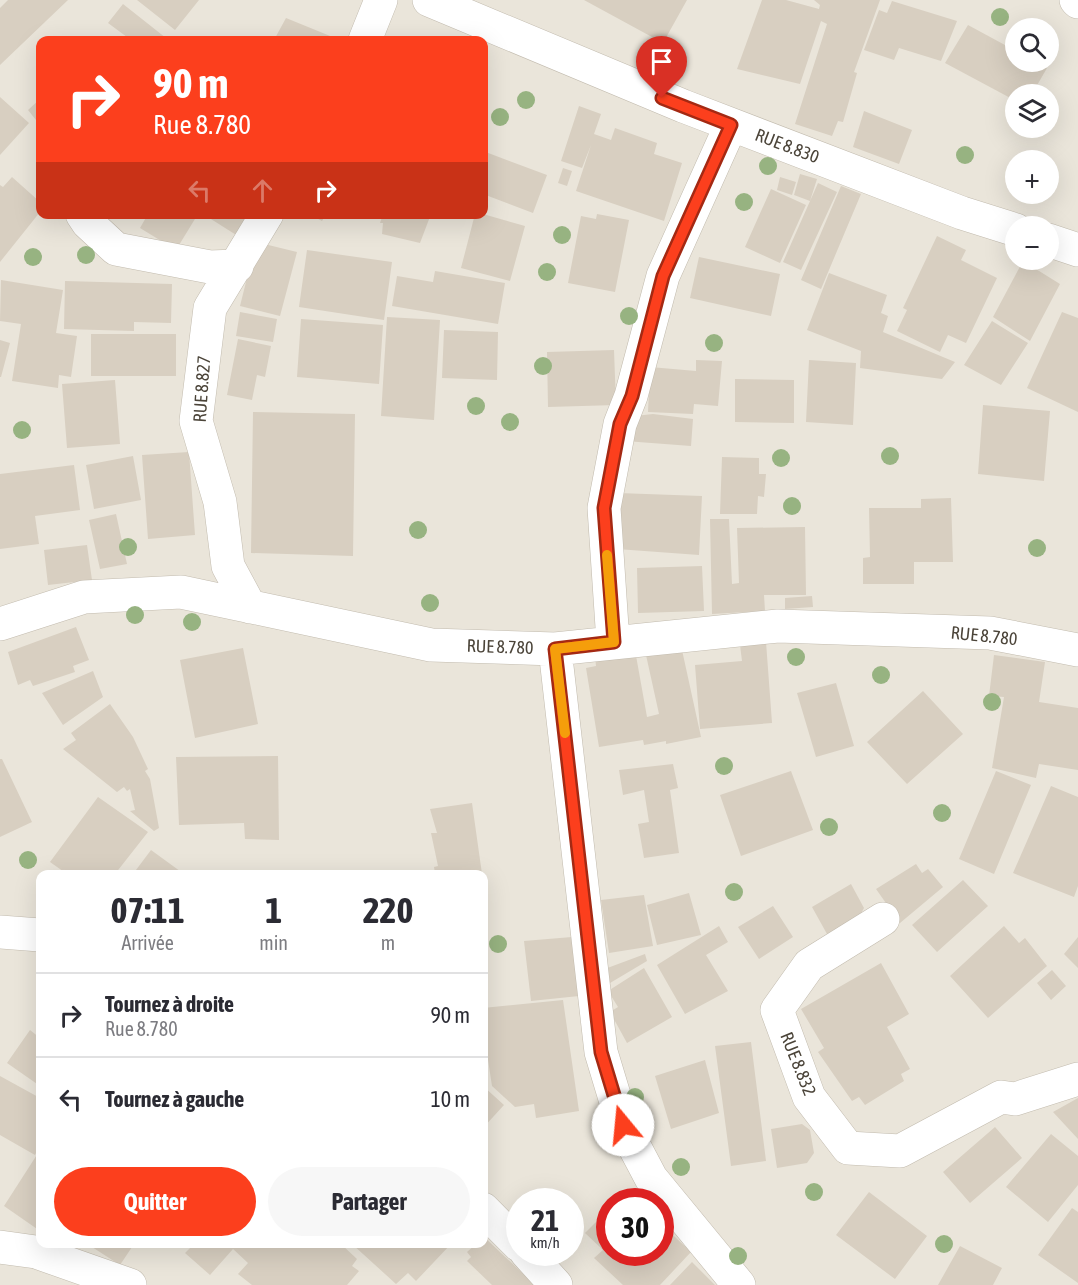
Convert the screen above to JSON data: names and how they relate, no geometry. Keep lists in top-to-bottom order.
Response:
{
  "streets": {
    "street": [
      "RUE 8.830",
      "RUE 8.827",
      "RUE 8.780",
      "RUE 8.832"
    ]
  },
  "crossings": [
    ["RUE 8.827", "RUE 8.780"]
  ],
  "page": {
    "map_buttons": ["+", "−"],
    "turn": ["90 m", "Rue 8.780"],
    "eta": [
      "07:11",
      "Arrivée",
      "1",
      "min",
      "220",
      "m"
    ],
    "list": [
      {
        "name": "Tournez à droite",
        "note": "Rue 8.780",
        "value": "90 m"
      },
      {
        "name": "Tournez à gauche",
        "value": "10 m"
      }
    ],
    "buttons": ["Quitter", "Partager"],
    "speed": "21 km/h",
    "limit": "30"
  }
}
